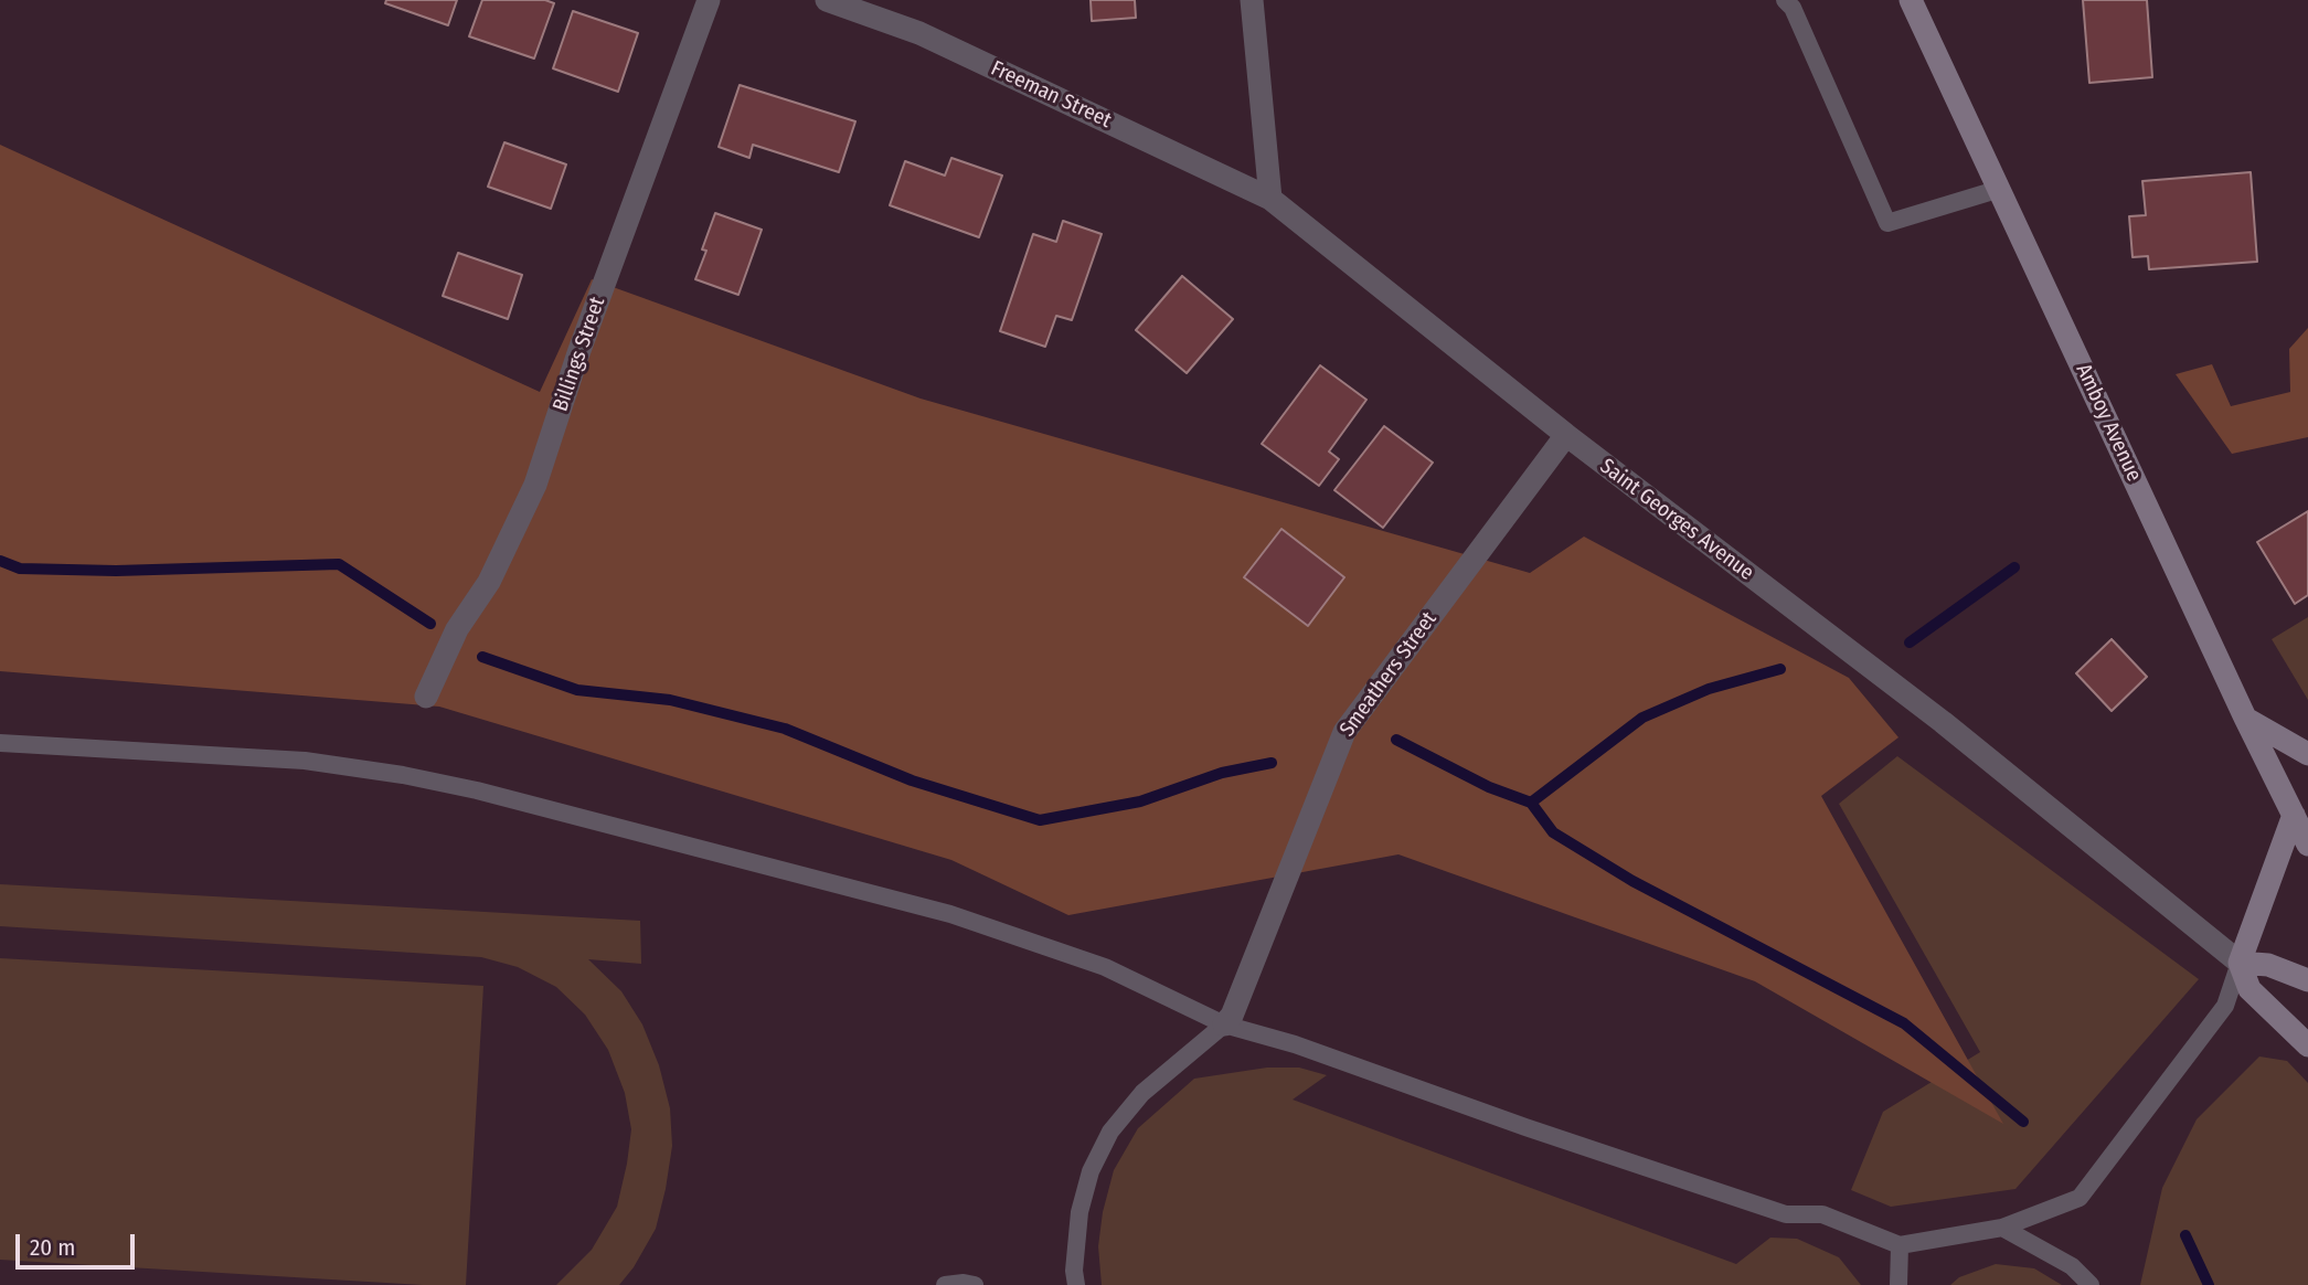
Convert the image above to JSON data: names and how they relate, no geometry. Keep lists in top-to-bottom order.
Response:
{
  "streets": {
    "main road": ["Amboy Avenue"],
    "street": [
      "Freeman Street",
      "Billings Street",
      "Saint Georges Avenue",
      "Smeathers Street"
    ]
  },
  "crossings": [
    ["Freeman Street", "Saint Georges Avenue"],
    ["Saint Georges Avenue", "Smeathers Street"]
  ],
  "scale_bar": "20 m"
}
